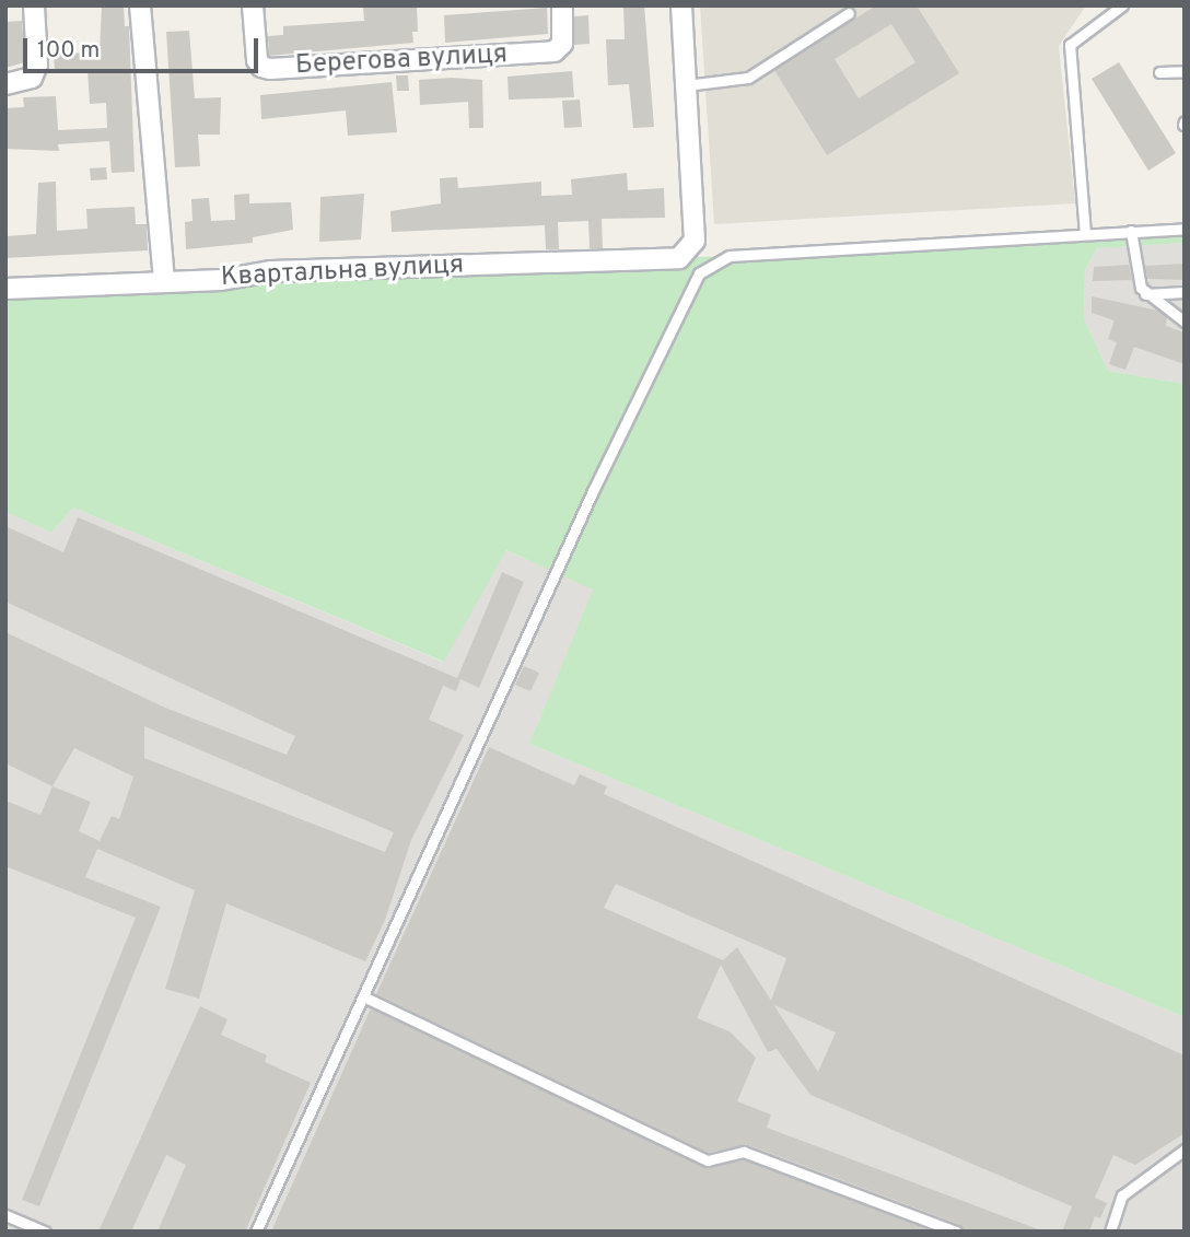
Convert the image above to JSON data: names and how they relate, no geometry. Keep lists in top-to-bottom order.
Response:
{
  "streets": {
    "street": ["Берегова вулиця", "Квартальна вулиця"]
  },
  "scale_bar": "100 m"
}
